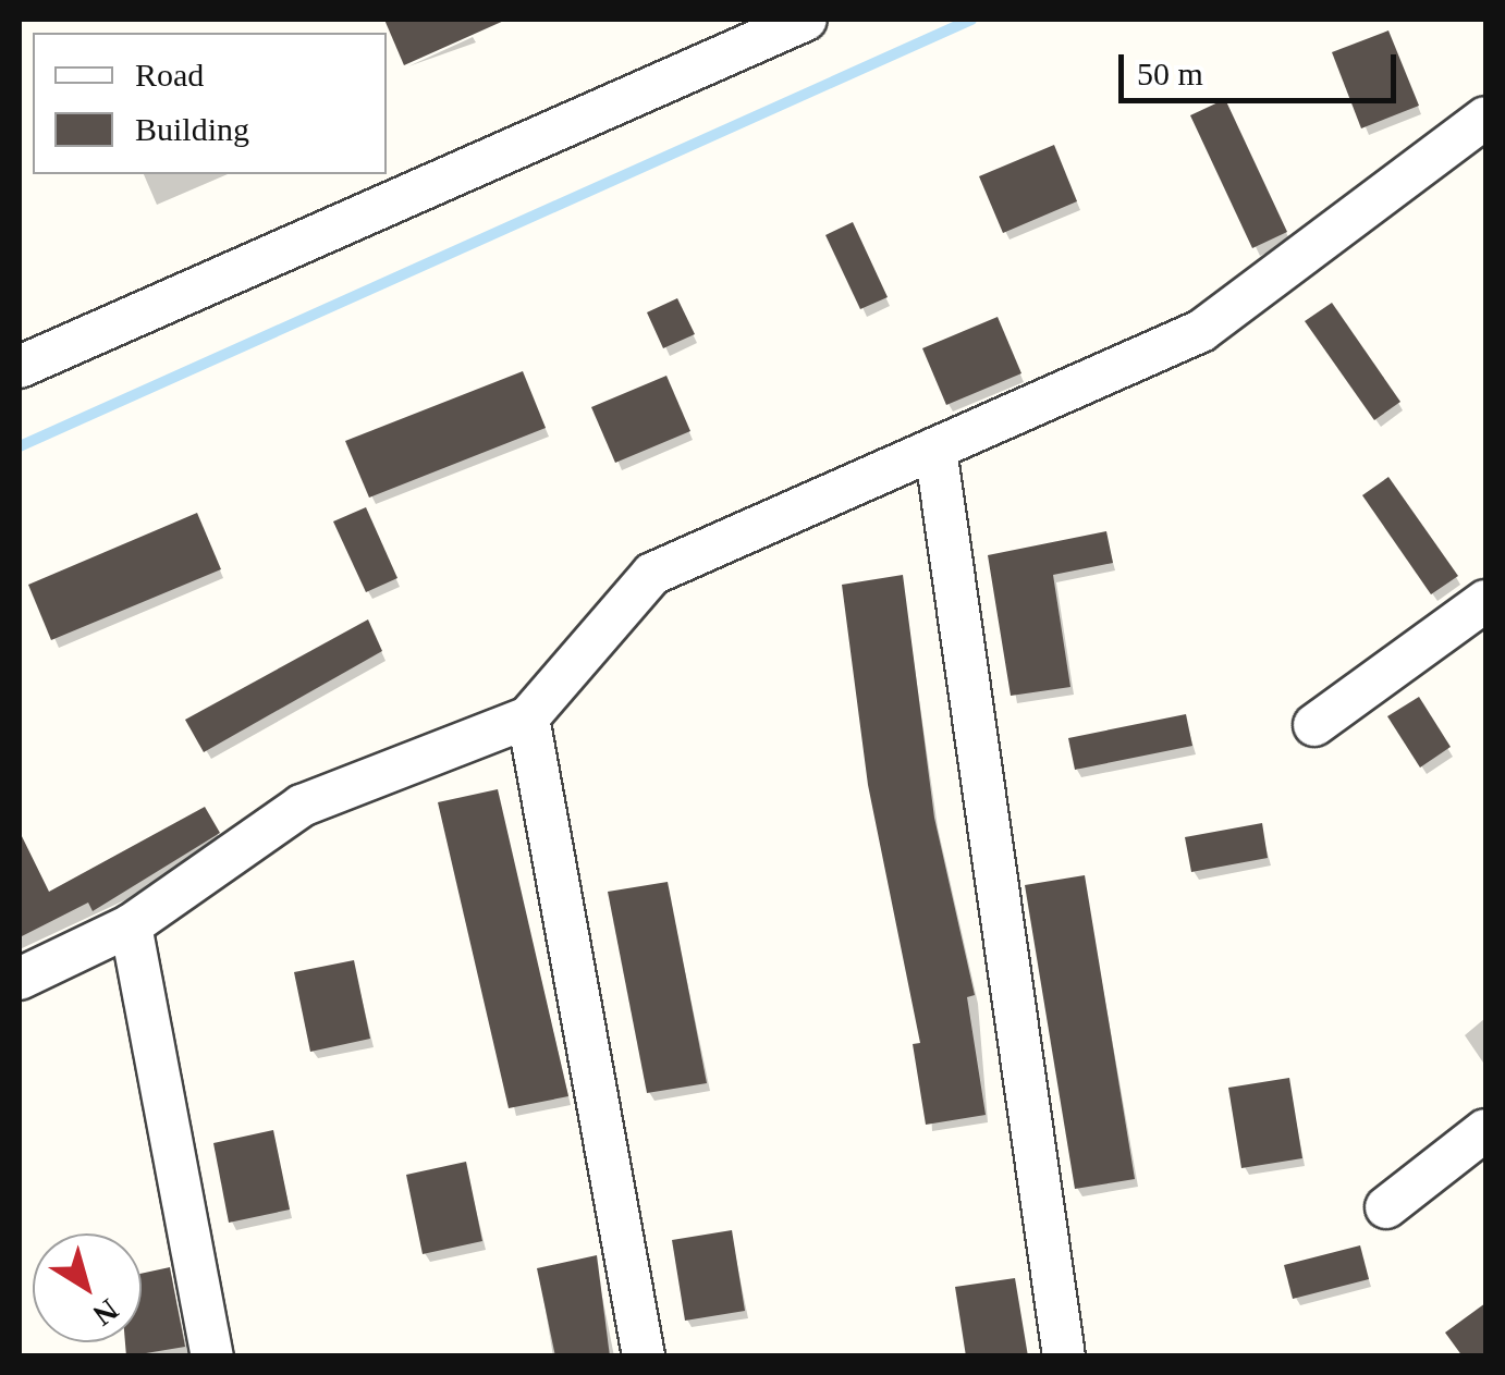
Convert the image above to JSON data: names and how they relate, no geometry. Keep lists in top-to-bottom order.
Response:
{
  "legend": ["Road", "Building"],
  "scale_bar": "50 m",
  "north": "bottom right"
}
